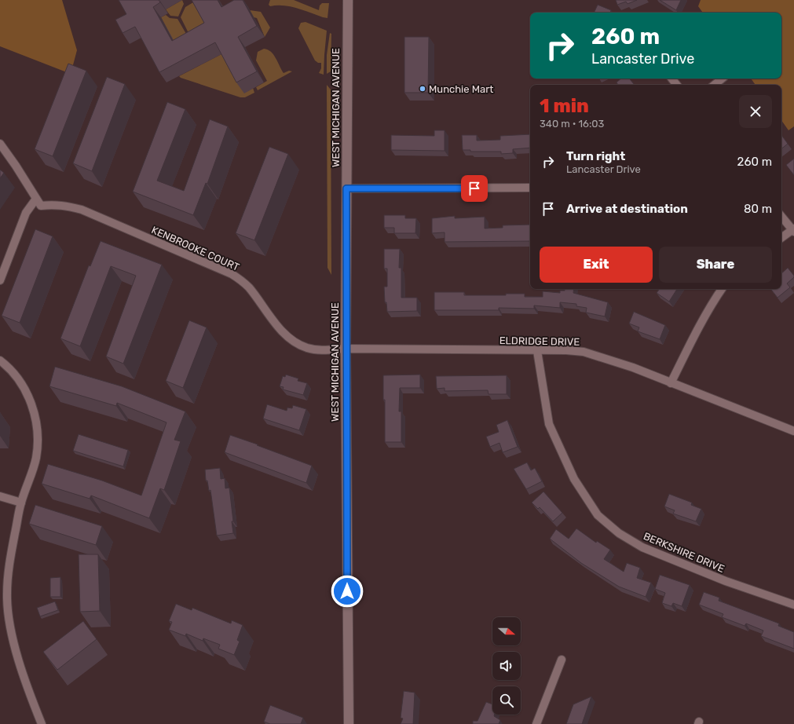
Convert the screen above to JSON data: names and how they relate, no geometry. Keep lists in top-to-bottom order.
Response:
{
  "streets": {
    "street": [
      "WEST MICHIGAN AVENUE",
      "KENBROOKE COURT",
      "ELDRIDGE DRIVE",
      "BERKSHIRE DRIVE"
    ]
  },
  "crossings": [
    ["WEST MICHIGAN AVENUE", "KENBROOKE COURT"],
    ["WEST MICHIGAN AVENUE", "ELDRIDGE DRIVE"],
    ["KENBROOKE COURT", "ELDRIDGE DRIVE"],
    ["ELDRIDGE DRIVE", "BERKSHIRE DRIVE"]
  ],
  "places": ["Munchie Mart"],
  "north": "right",
  "page": {
    "turn": ["260 m", "Lancaster Drive"],
    "heading": ["1 min", "340 m · 16:03"],
    "list": [
      {
        "name": "Turn right",
        "note": "Lancaster Drive",
        "value": "260 m"
      },
      {
        "name": "Arrive at destination",
        "value": "80 m"
      }
    ],
    "buttons": ["Exit", "Share"]
  }
}
